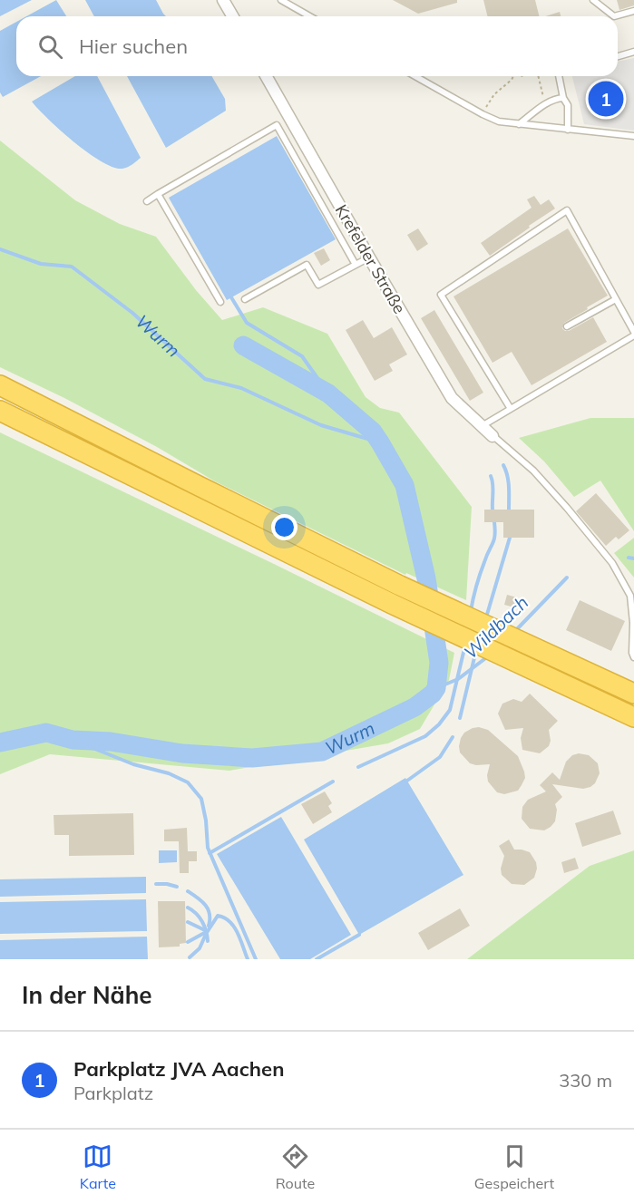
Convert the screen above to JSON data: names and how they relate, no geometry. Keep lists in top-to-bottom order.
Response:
{
  "streets": {
    "street": ["Krefelder Straße"]
  },
  "water": ["Wurm", "Wildbach"],
  "page": {
    "search": "Hier suchen",
    "pins": "1",
    "heading": "In der Nähe",
    "list": [
      {
        "mark": "1",
        "name": "Parkplatz JVA Aachen",
        "note": "Parkplatz",
        "value": "330 m"
      }
    ],
    "nav": ["Karte", "Route", "Gespeichert"]
  }
}
